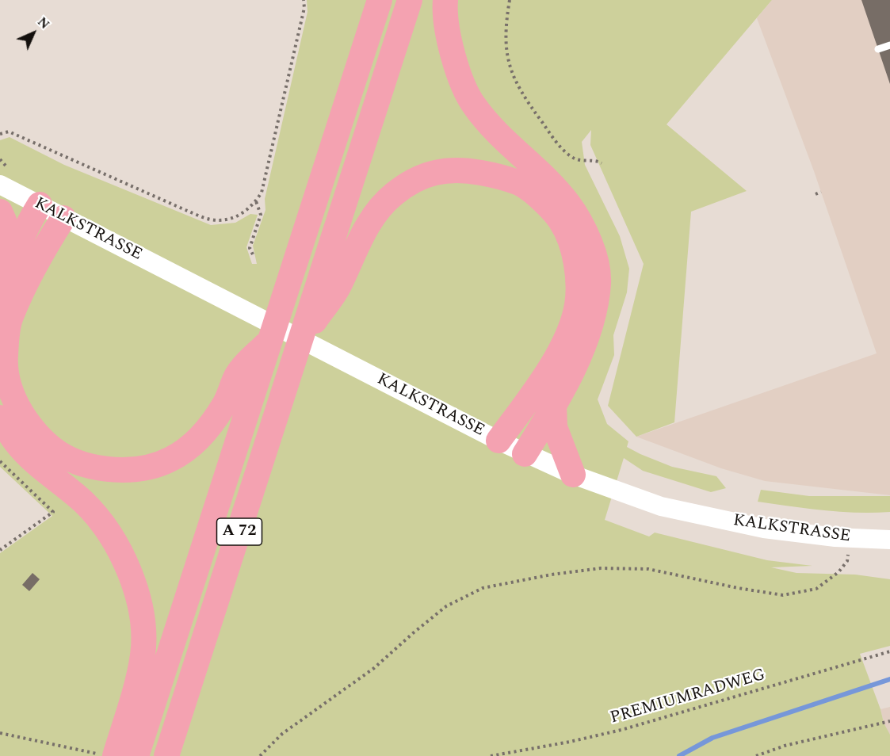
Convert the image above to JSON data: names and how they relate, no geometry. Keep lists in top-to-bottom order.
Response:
{
  "streets": {
    "highway": ["A 72"],
    "main road": ["KALKSTRASSE"],
    "path": ["PREMIUMRADWEG"]
  },
  "north": "top right"
}
